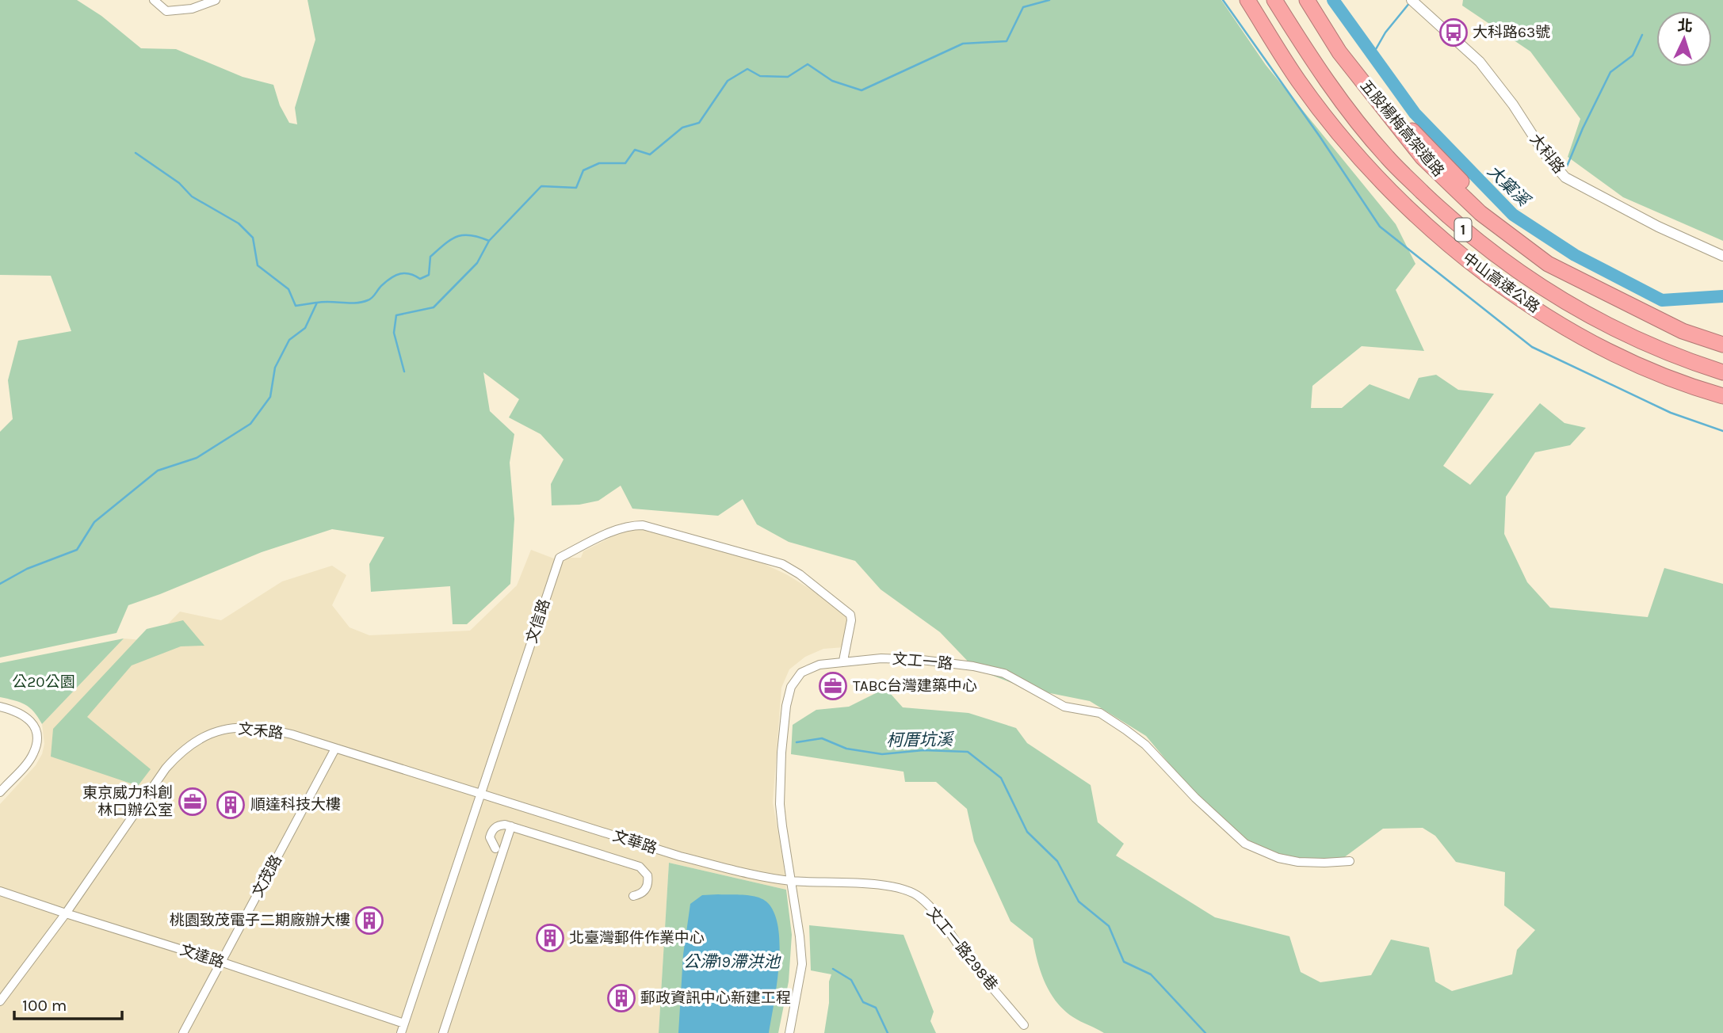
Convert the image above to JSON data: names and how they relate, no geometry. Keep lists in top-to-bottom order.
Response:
{
  "streets": {
    "highway": ["五股楊梅高架道路", "1", "中山高速公路"],
    "street": [
      "大科路",
      "文信路",
      "文工一路",
      "文禾路",
      "文華路",
      "文茂路",
      "文工一路298巷",
      "文達路"
    ]
  },
  "crossings": [
    ["文信路", "文工一路"],
    ["文信路", "文禾路"],
    ["文信路", "文華路"],
    ["文信路", "文達路"],
    ["文工一路", "文華路"],
    ["文工一路", "文工一路298巷"],
    ["文禾路", "文華路"],
    ["文禾路", "文茂路"],
    ["文禾路", "文達路"],
    ["文華路", "文工一路298巷"],
    ["文茂路", "文達路"]
  ],
  "water": ["大窠溪", "柯厝坑溪", "公滯19滯洪池"],
  "parks": ["公20公園"],
  "places": {
    "bus stop": ["大科路63號"],
    "office": ["TABC台灣建築中心", "東京威力科創 林口辦公室"],
    "building": [
      "順達科技大樓",
      "桃園致茂電子二期廠辦大樓",
      "北臺灣郵件作業中心",
      "郵政資訊中心新建工程"
    ]
  },
  "scale_bar": "100 m",
  "north": "top"
}
